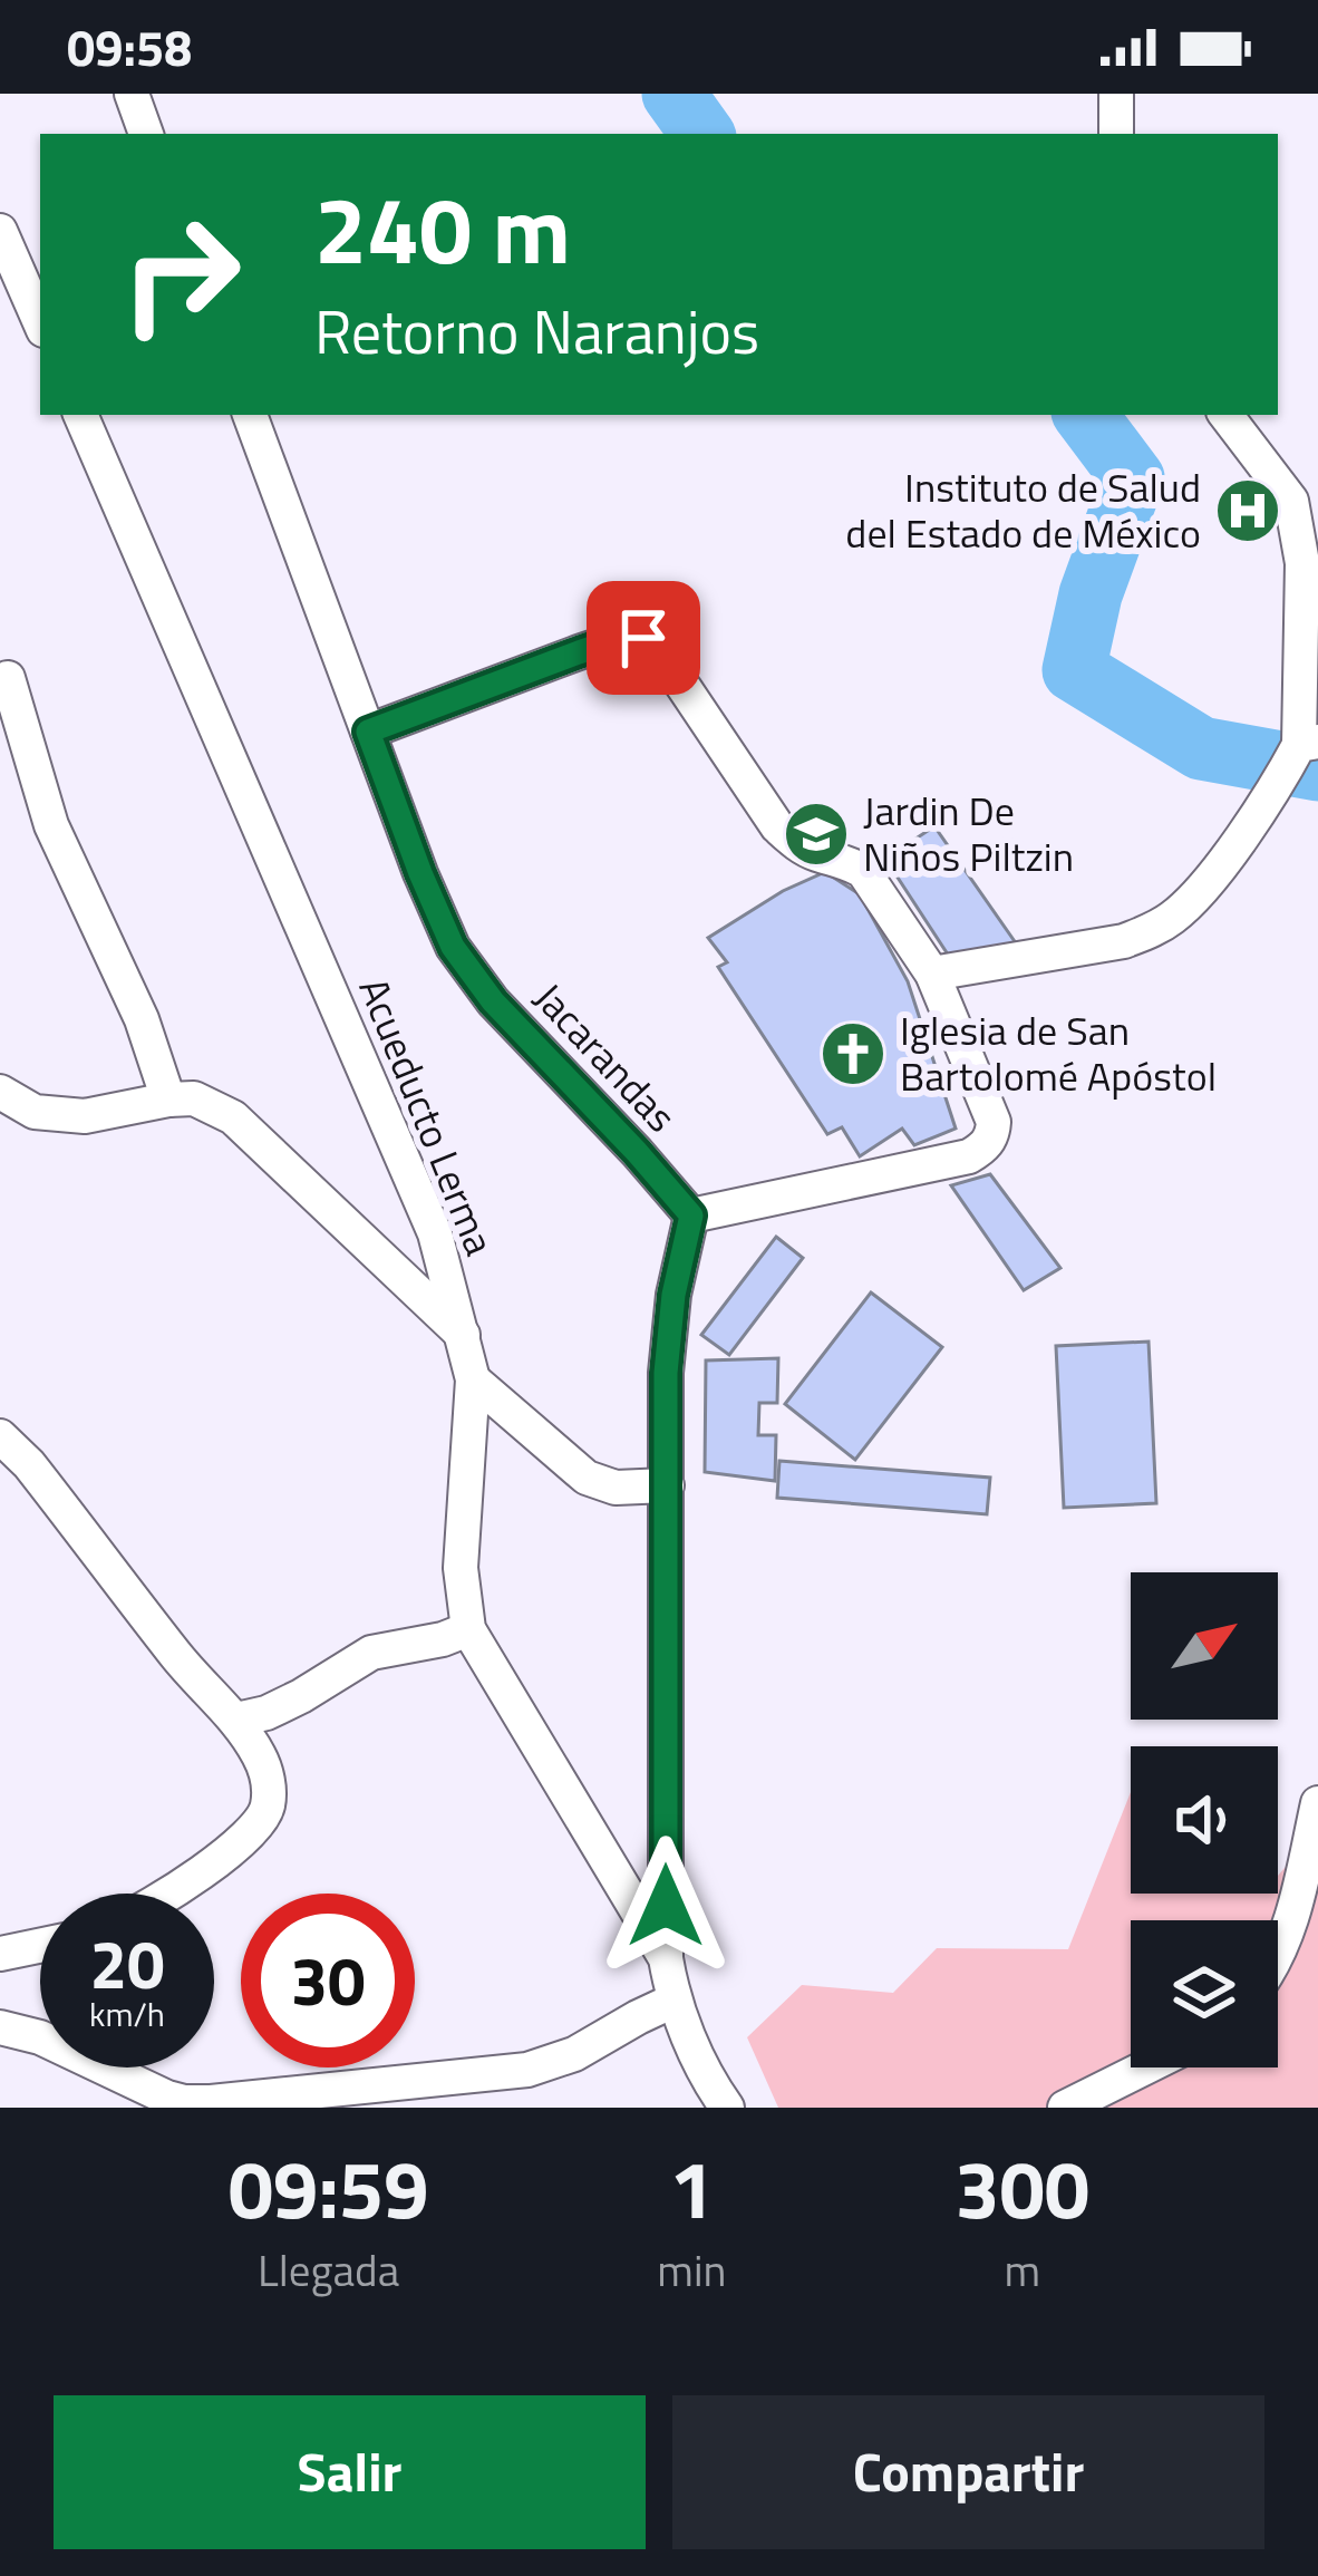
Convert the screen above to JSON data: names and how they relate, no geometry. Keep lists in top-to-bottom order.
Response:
{
  "streets": {
    "street": ["Jacarandas", "Acueducto Lerma"]
  },
  "places": {
    "hospital": ["Instituto de Salud del Estado de México"],
    "school or university": ["Jardin De Niños Piltzin"],
    "church": ["Iglesia de San Bartolomé Apóstol"]
  },
  "north": "top right",
  "page": {
    "status": "09:58",
    "turn": ["240 m", "Retorno Naranjos"],
    "speed": "20 km/h",
    "limit": "30",
    "eta": [
      "09:59",
      "Llegada",
      "1",
      "min",
      "300",
      "m"
    ],
    "buttons": ["Salir", "Compartir"]
  }
}
